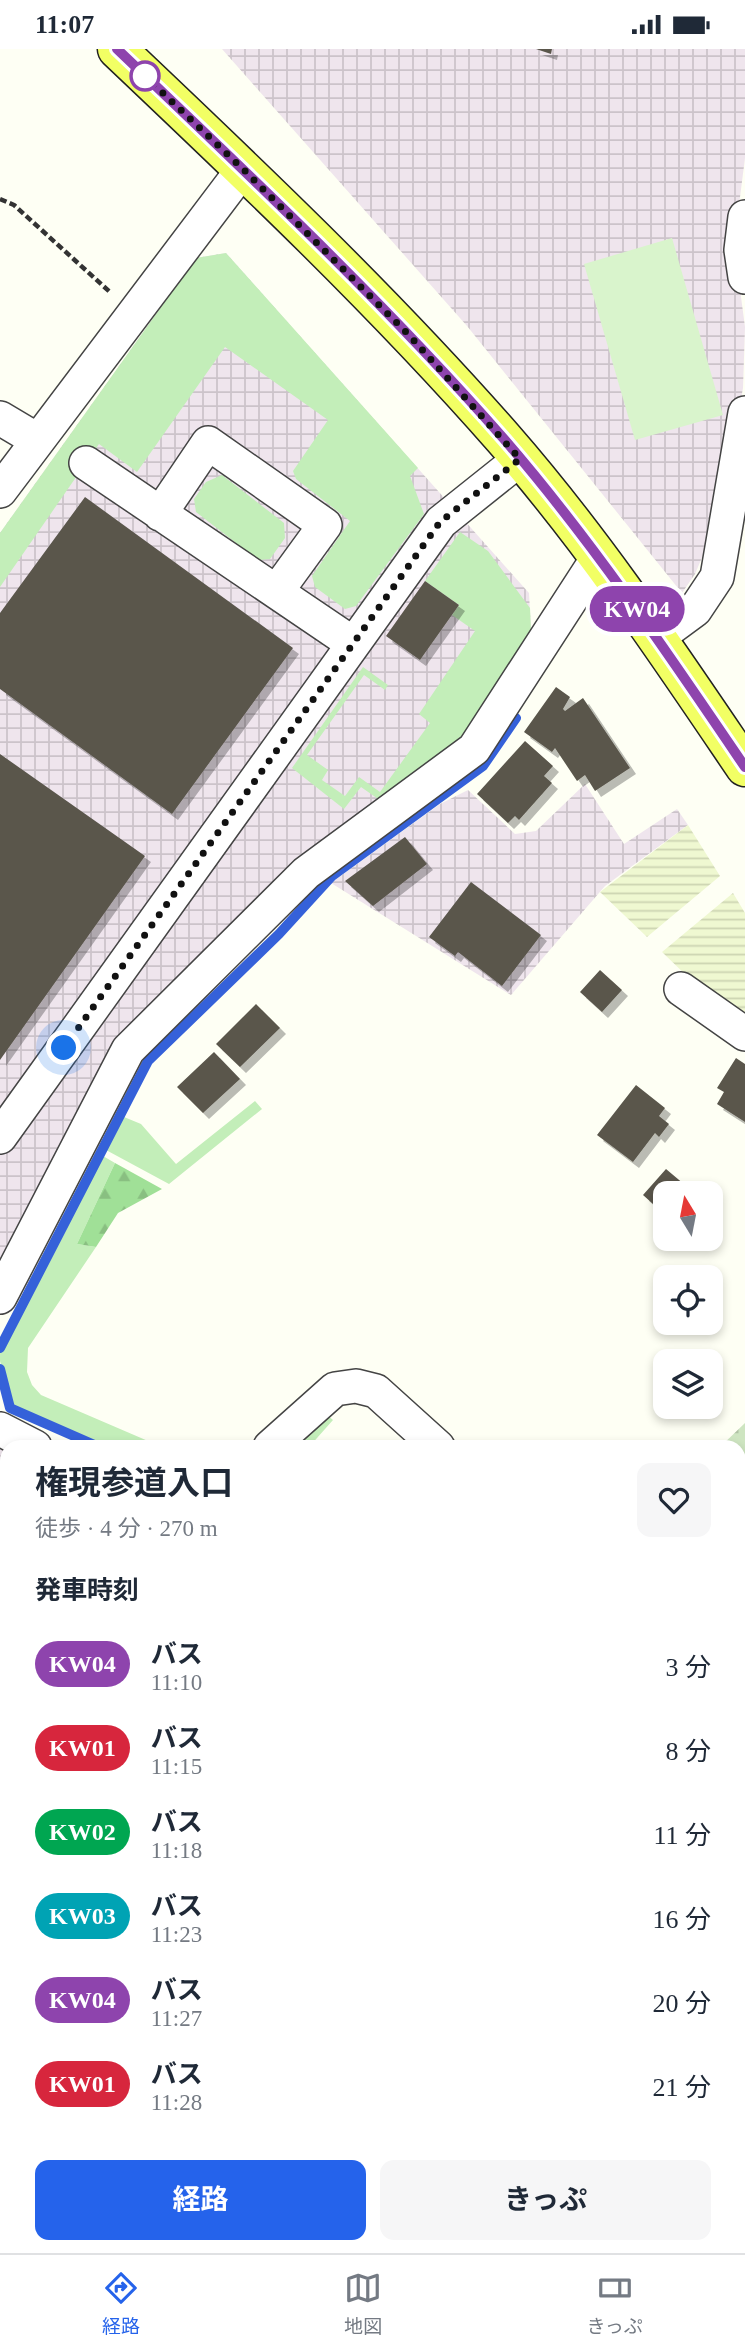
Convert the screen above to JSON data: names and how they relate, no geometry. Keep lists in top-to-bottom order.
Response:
{
  "lines": ["bus line KW04"],
  "north": "top",
  "page": {
    "status": "11:07",
    "on_map": "KW04",
    "heading": [
      ["権現参道入口", "徒歩 · 4 分 · 270 m"],
      "発車時刻"
    ],
    "list": [
      {
        "mark": "KW04",
        "name": "バス",
        "note": "11:10",
        "value": "3 分"
      },
      {
        "mark": "KW01",
        "name": "バス",
        "note": "11:15",
        "value": "8 分"
      },
      {
        "mark": "KW02",
        "name": "バス",
        "note": "11:18",
        "value": "11 分"
      },
      {
        "mark": "KW03",
        "name": "バス",
        "note": "11:23",
        "value": "16 分"
      },
      {
        "mark": "KW04",
        "name": "バス",
        "note": "11:27",
        "value": "20 分"
      },
      {
        "mark": "KW01",
        "name": "バス",
        "note": "11:28",
        "value": "21 分"
      }
    ],
    "buttons": ["経路", "きっぷ"],
    "tabs": ["経路", "地図", "きっぷ"]
  }
}
